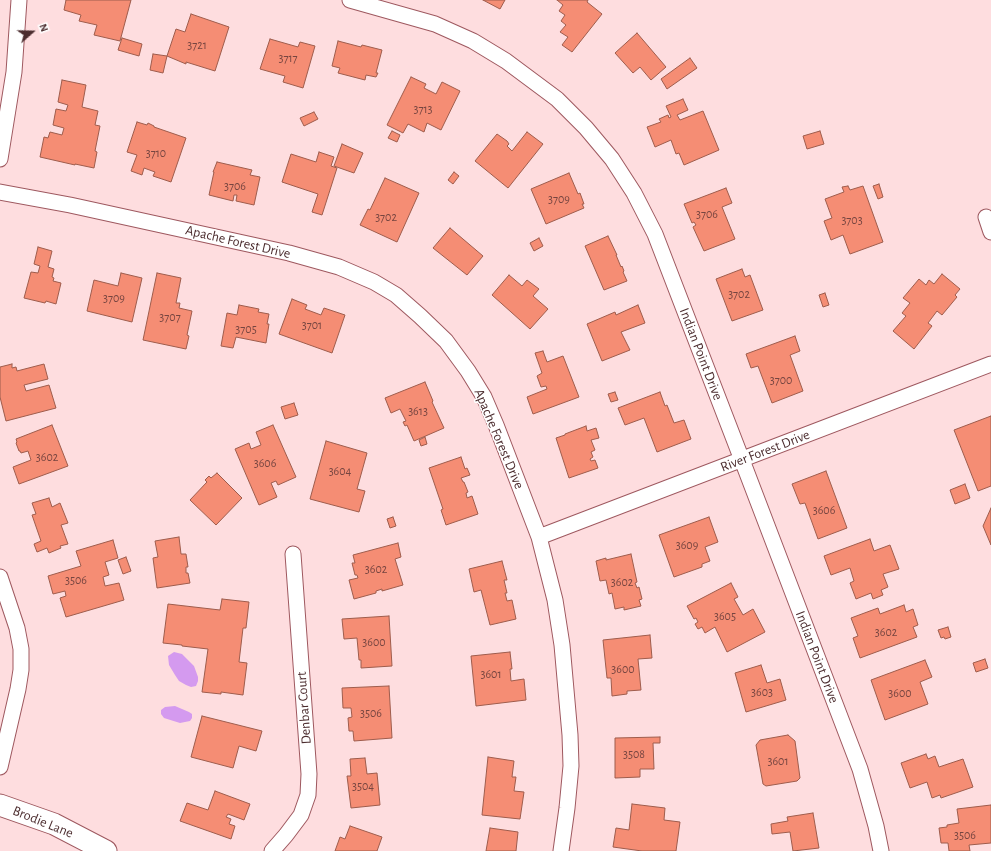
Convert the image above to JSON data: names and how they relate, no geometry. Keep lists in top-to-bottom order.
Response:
{
  "streets": {
    "main road": ["Brodie Lane"],
    "street": [
      "Apache Forest Drive",
      "Indian Point Drive",
      "River Forest Drive",
      "Denbar Court"
    ]
  },
  "crossings": [
    ["Apache Forest Drive", "River Forest Drive"],
    ["Indian Point Drive", "River Forest Drive"]
  ],
  "house_numbers": [
    "3721",
    "3717",
    "3713",
    "3710",
    "3706",
    "3709",
    "3706",
    "3702",
    "3703",
    "3702",
    "3709",
    "3707",
    "3701",
    "3705",
    "3700",
    "3613",
    "3602",
    "3606",
    "3604",
    "3606",
    "3609",
    "3602",
    "3506",
    "3602",
    "3605",
    "3602",
    "3600",
    "3600",
    "3601",
    "3603",
    "3600",
    "3506",
    "3508",
    "3601",
    "3504",
    "3506"
  ],
  "north": "right"
}
